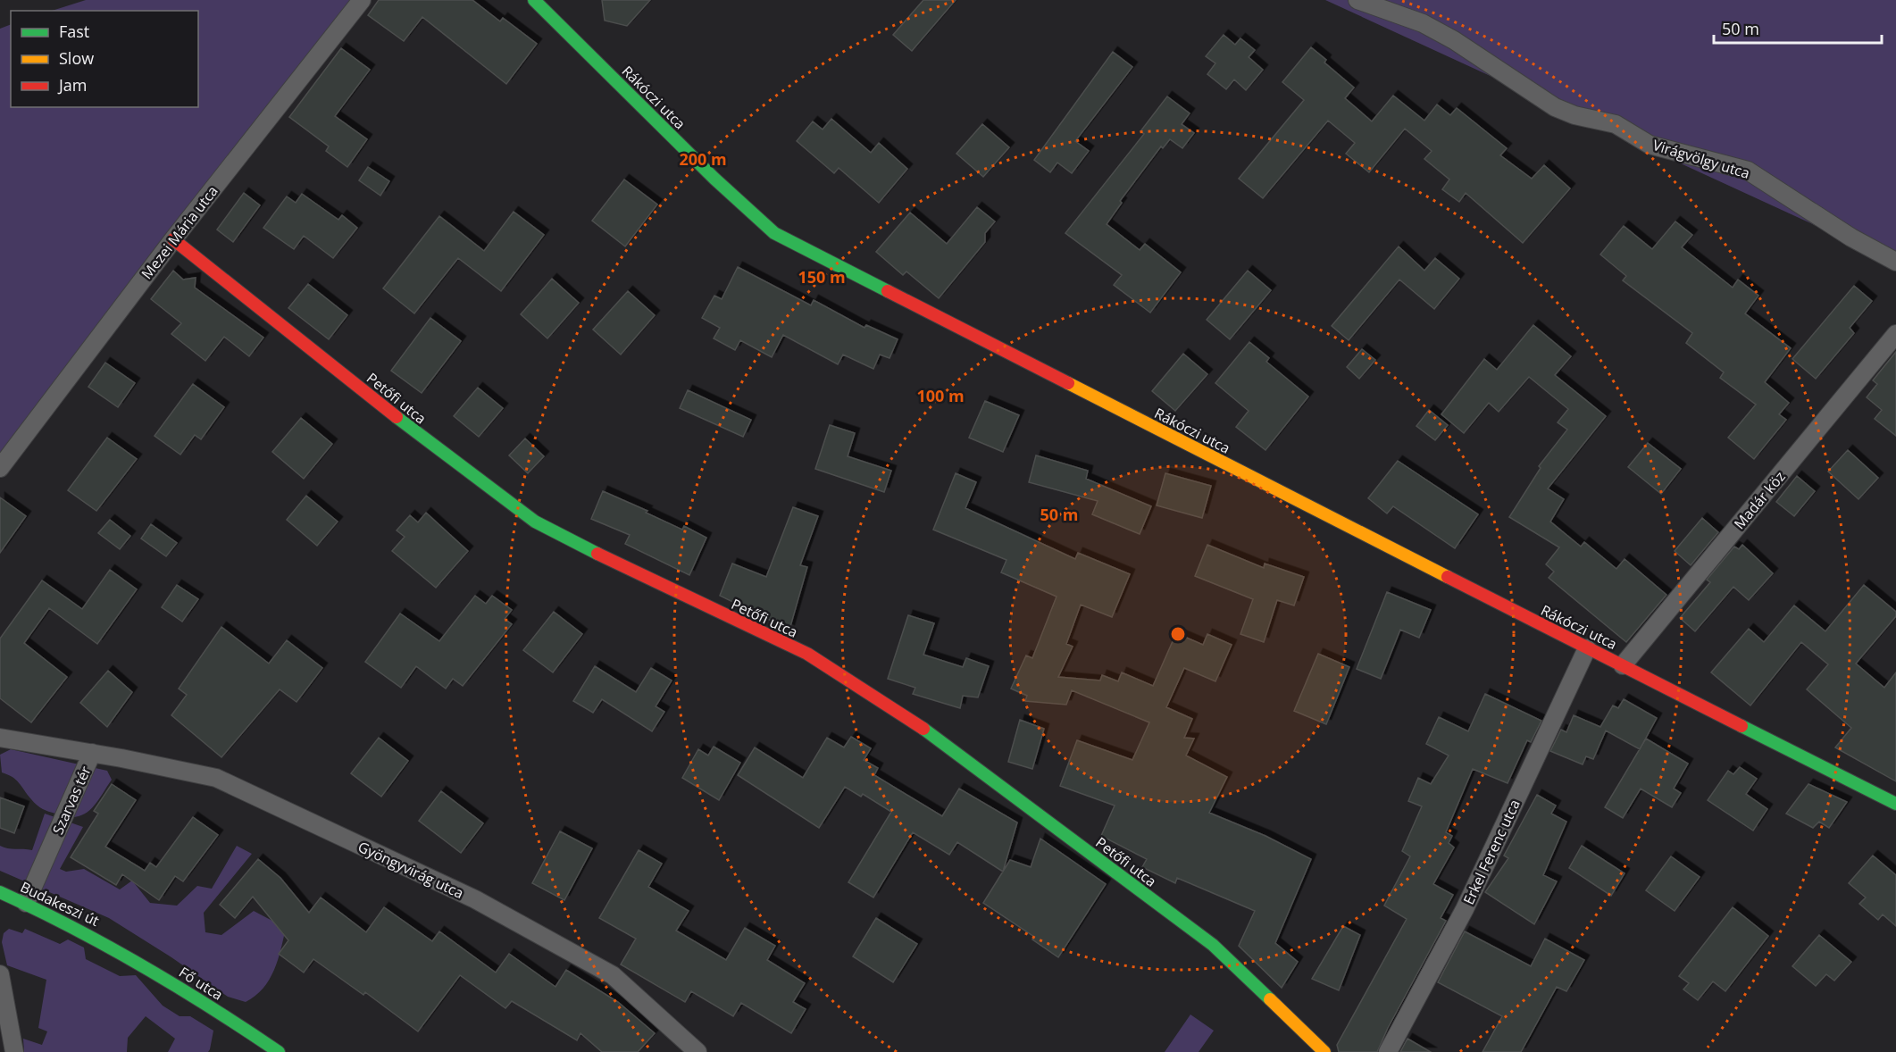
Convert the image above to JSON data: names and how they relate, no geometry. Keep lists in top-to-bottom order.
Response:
{
  "streets": {
    "street": [
      "Rákóczi utca",
      "Virágvölgy utca",
      "Mezei Mária utca",
      "Petőfi utca",
      "Madár köz",
      "Szarvas tér",
      "Erkel Ferenc utca",
      "Gyöngyvirág utca",
      "Budakeszi út",
      "Fő utca"
    ]
  },
  "crossings": [
    ["Rákóczi utca", "Madár köz"],
    ["Rákóczi utca", "Erkel Ferenc utca"],
    ["Mezei Mária utca", "Petőfi utca"],
    ["Szarvas tér", "Gyöngyvirág utca"],
    ["Szarvas tér", "Budakeszi út"],
    ["Budakeszi út", "Fő utca"]
  ],
  "legend": ["Fast", "Slow", "Jam"],
  "scale_bar": "50 m",
  "rings": [
    "200 m",
    "150 m",
    "100 m",
    "50 m"
  ]
}
